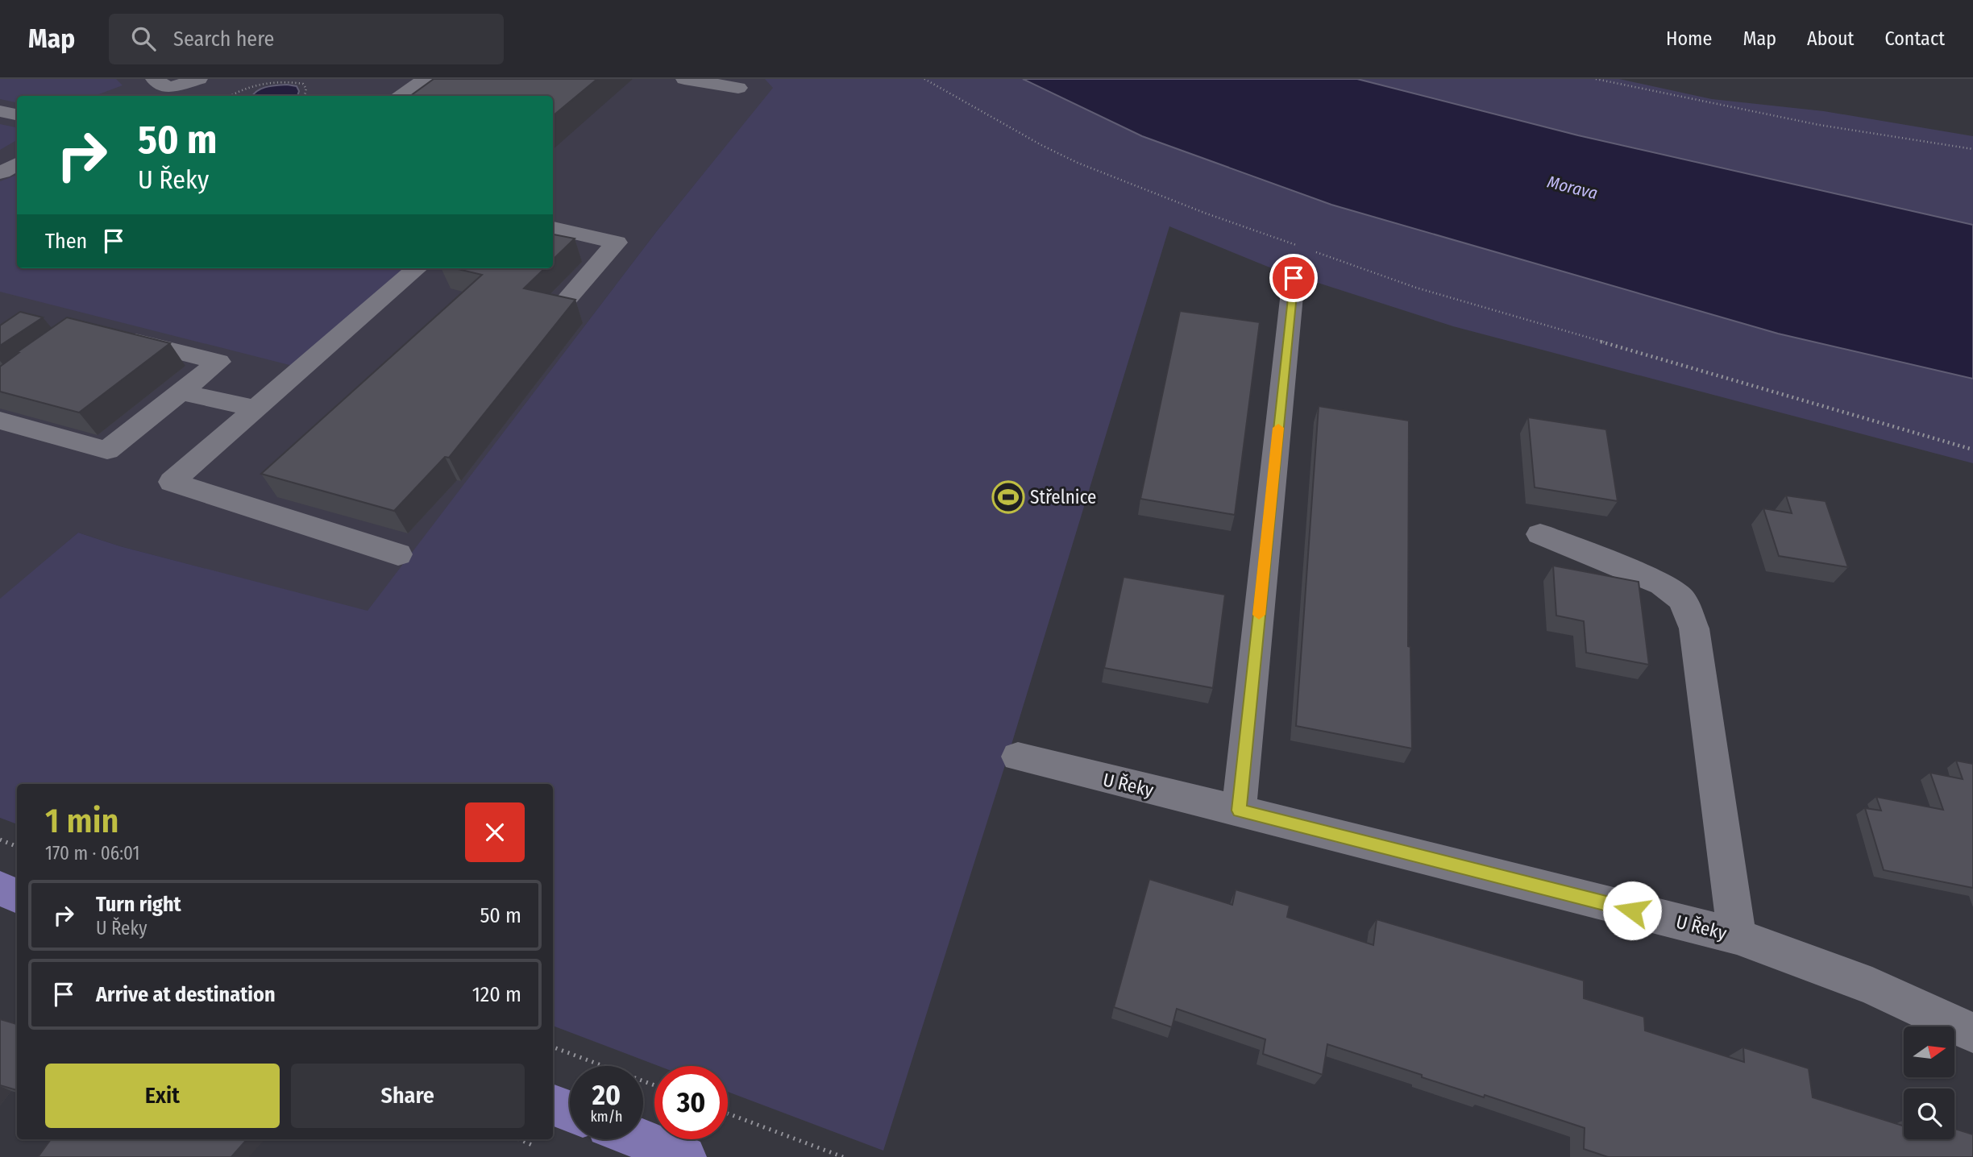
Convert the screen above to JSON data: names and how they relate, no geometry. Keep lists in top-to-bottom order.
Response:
{
  "streets": {
    "street": ["U Řeky"]
  },
  "water": ["Morava"],
  "places": {
    "sports": ["Střelnice"]
  },
  "north": "right",
  "page": {
    "header": "Map",
    "search": "Search here",
    "nav": [
      "Home",
      "Map",
      "About",
      "Contact"
    ],
    "turn": ["50 m", "U Řeky"],
    "then": "Then",
    "heading": ["1 min", "170 m · 06:01"],
    "list": [
      {
        "name": "Turn right",
        "note": "U Řeky",
        "value": "50 m"
      },
      {
        "name": "Arrive at destination",
        "value": "120 m"
      }
    ],
    "buttons": ["Exit", "Share"],
    "speed": "20 km/h",
    "limit": "30"
  }
}
